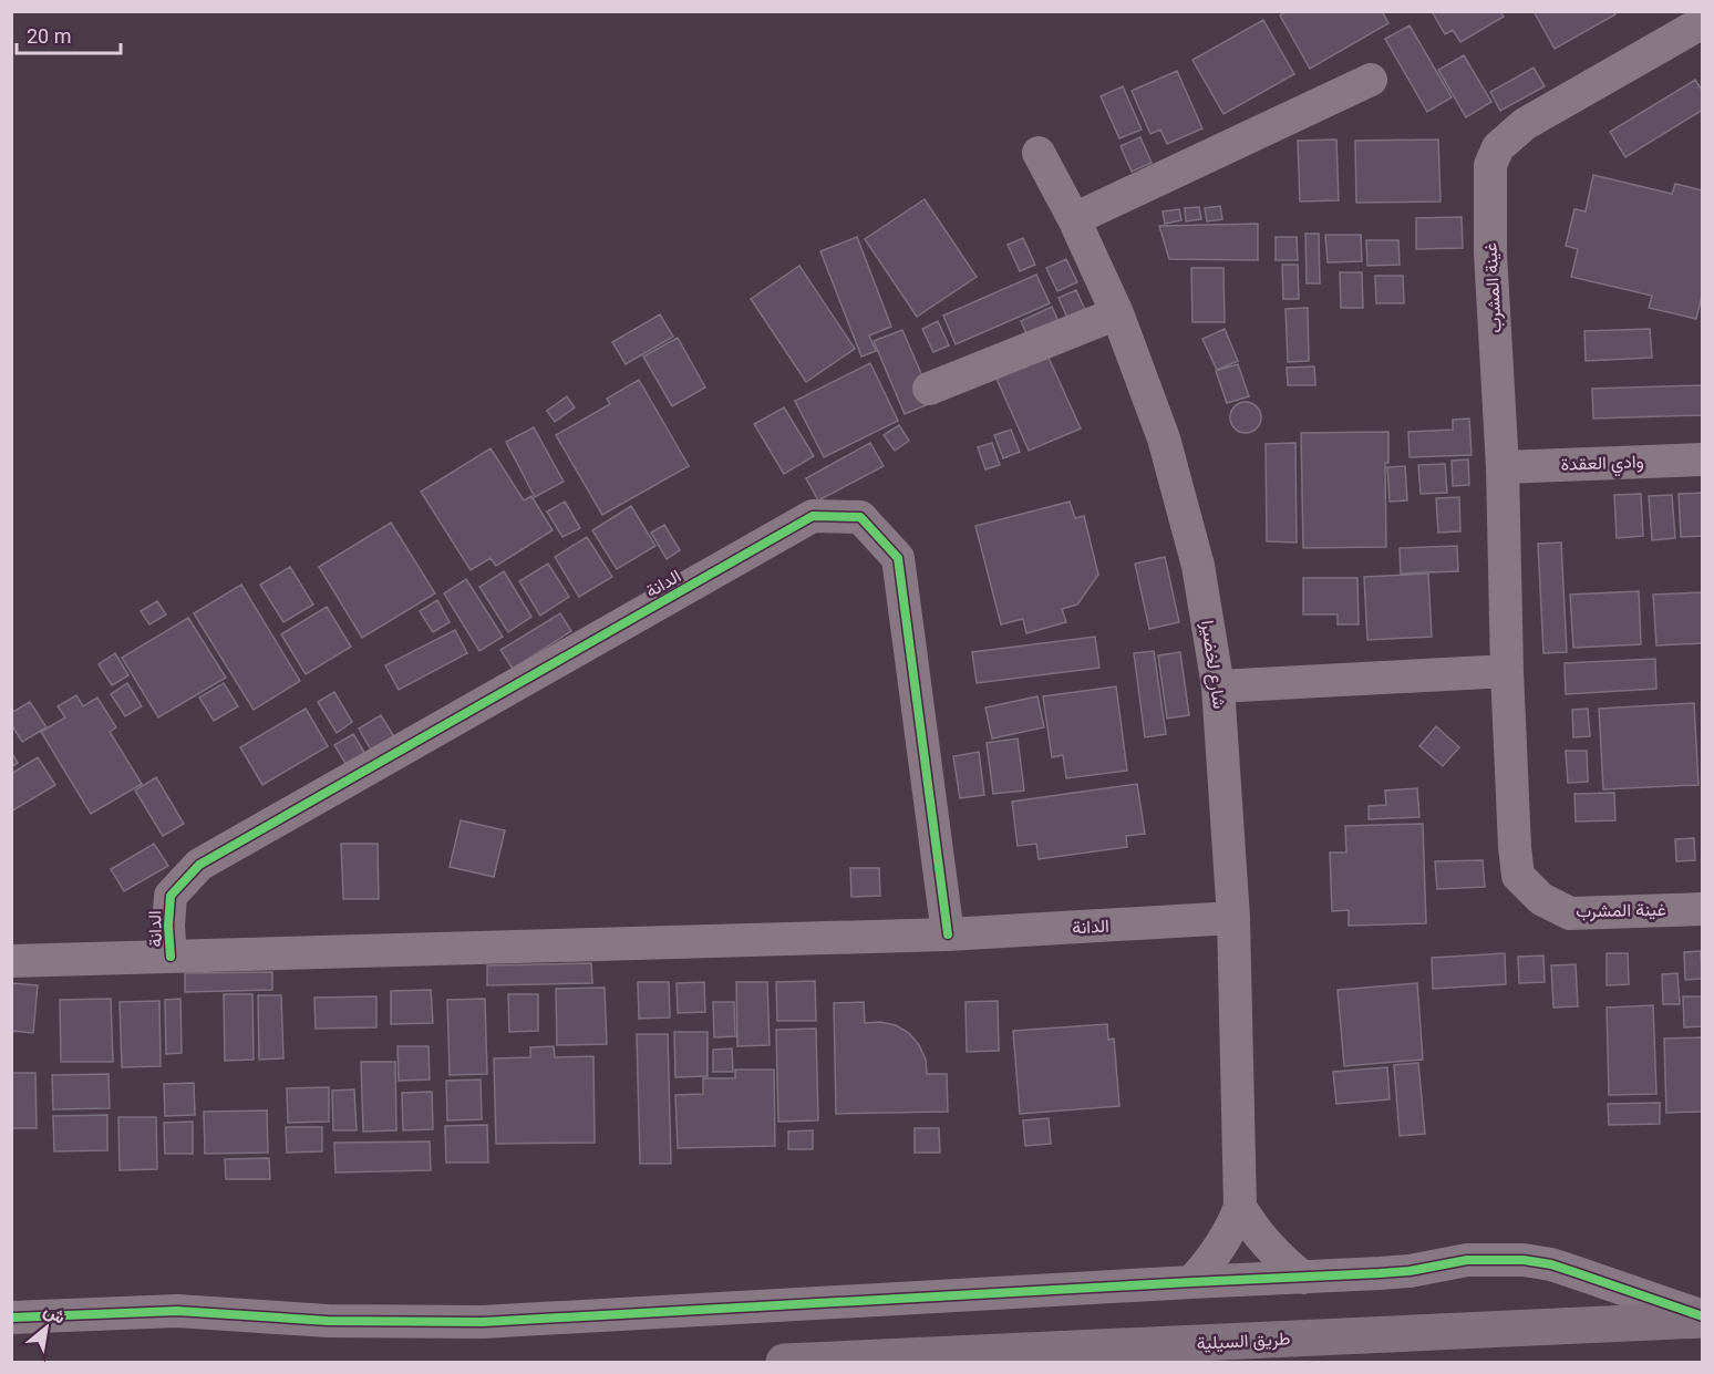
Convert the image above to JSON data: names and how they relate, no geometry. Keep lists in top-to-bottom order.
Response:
{
  "streets": {
    "main road": ["طريق السيلية"],
    "street": [
      "غينة المشرب",
      "وادي العقدة",
      "الدانة",
      "شارع لخضيرا"
    ]
  },
  "crossings": [
    ["غينة المشرب", "وادي العقدة"],
    ["الدانة", "شارع لخضيرا"]
  ],
  "scale_bar": "20 m",
  "north": "top right"
}
